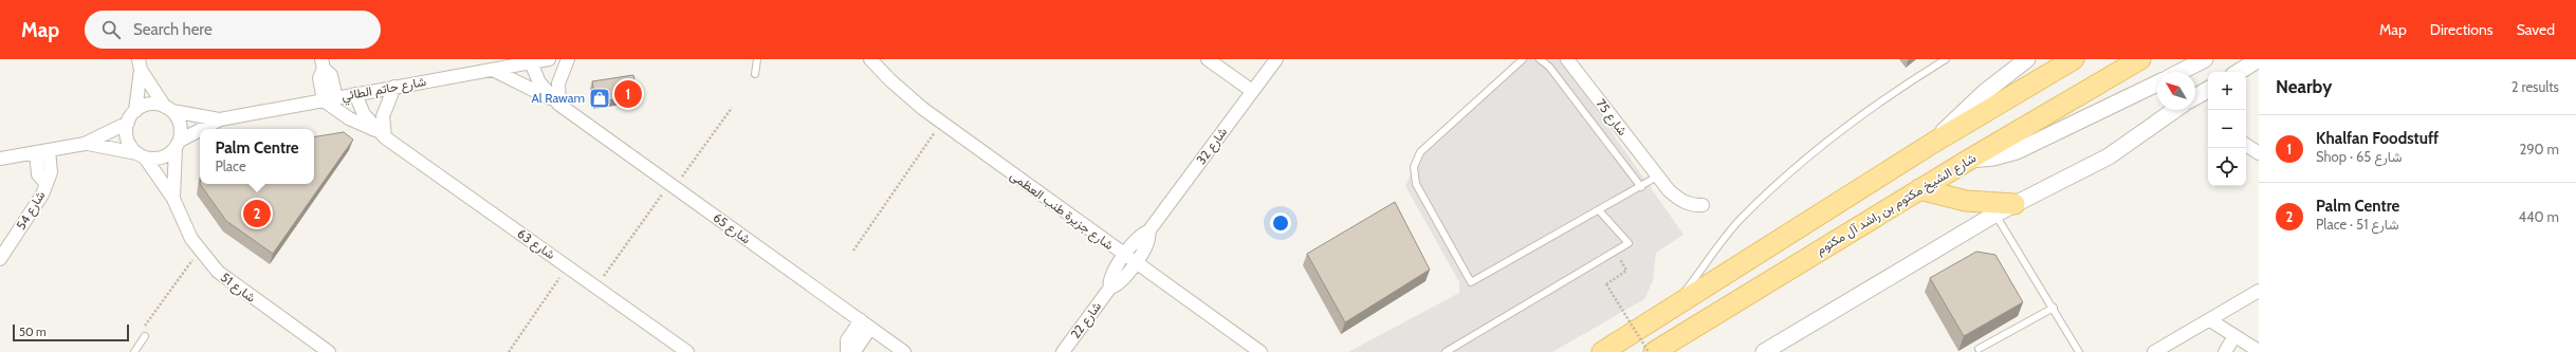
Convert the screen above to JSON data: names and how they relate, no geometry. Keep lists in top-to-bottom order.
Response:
{
  "streets": {
    "main road": ["شارع الشيخ مكتوم بن راشد آل مكتوم"],
    "street": [
      "شارع حاتم الطائي",
      "شارع 75",
      "شارع 32",
      "شارع 54",
      "شارع جزيرة طنب العظمى",
      "شارع 65",
      "شارع 63",
      "شارع 51",
      "شارع 22"
    ]
  },
  "crossings": [
    ["شارع حاتم الطائي", "شارع 65"],
    ["شارع حاتم الطائي", "شارع 63"],
    ["شارع حاتم الطائي", "شارع 51"],
    ["شارع 32", "شارع جزيرة طنب العظمى"],
    ["شارع 32", "شارع 22"],
    ["شارع جزيرة طنب العظمى", "شارع 22"]
  ],
  "places": {
    "shop": ["Al Rawam"]
  },
  "scale_bar": "50 m",
  "north": "top left",
  "page": {
    "header": "Map",
    "search": "Search here",
    "nav": ["Map", "Directions", "Saved"],
    "heading": ["Nearby", "2 results"],
    "map_buttons": ["+", "−"],
    "pins": ["1", "2"],
    "list": [
      {
        "mark": "1",
        "name": "Khalfan Foodstuff",
        "note": "Shop · شارع 65",
        "value": "290 m"
      },
      {
        "mark": "2",
        "name": "Palm Centre",
        "note": "Place · شارع 51",
        "value": "440 m"
      }
    ],
    "popup": ["Palm Centre", "Place"],
    "scale": "50 m"
  }
}
